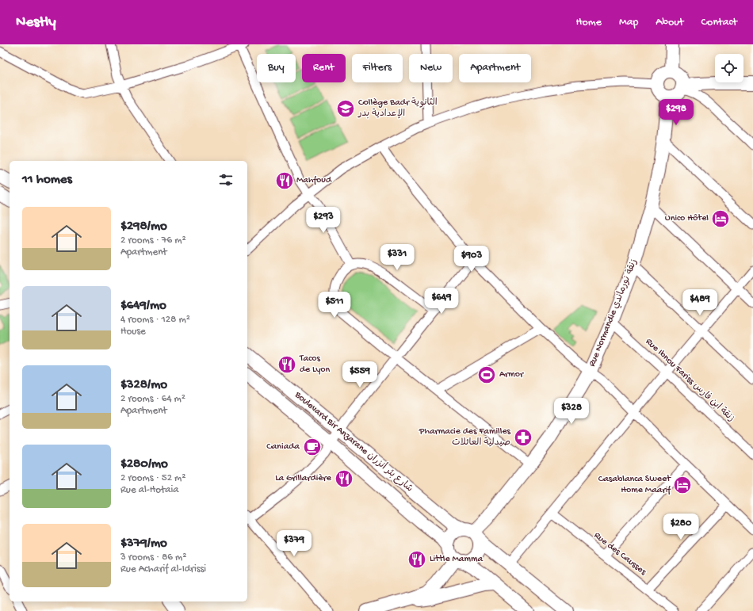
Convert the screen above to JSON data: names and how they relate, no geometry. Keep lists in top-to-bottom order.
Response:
{
  "streets": {
    "main road": ["Rue Normandie زنقة نورماندي", "Boulevard Bir Anzarane شارع بئر أنزران"],
    "street": ["Rue Ibnou Fariss زنقة ابن فارس", "Rue des Causses"]
  },
  "crossings": [
    ["Rue Normandie زنقة نورماندي", "Rue Ibnou Fariss زنقة ابن فارس"],
    ["Rue Normandie زنقة نورماندي", "Boulevard Bir Anzarane شارع بئر أنزران"]
  ],
  "places": {
    "school or university": ["Collège Badr الثانوية الإعدادية بدر"],
    "restaurant": [
      "Mahfoud",
      "Tacos de Lyon",
      "La Grillardière",
      "Little Mamma"
    ],
    "hotel": ["Unico Hôtel", "Casablanca Sweet Home Maarif"],
    "sports": ["Armor"],
    "pharmacy": ["Pharmacie des Familles صيدلية العائلات"],
    "cafe": ["Caniada"]
  },
  "page": {
    "header": "Nestly",
    "nav": [
      "Home",
      "Map",
      "About",
      "Contact"
    ],
    "chip": [
      "Buy",
      "Rent",
      "Filters",
      "New",
      "Apartment"
    ],
    "price": [
      "$298",
      "$293",
      "$331",
      "$903",
      "$649",
      "$489",
      "$511",
      "$559",
      "$328",
      "$280",
      "$379"
    ],
    "heading": "11 homes",
    "list": [
      {
        "name": "$298/mo",
        "note": "2 rooms · 76 m² · Apartment"
      },
      {
        "name": "$649/mo",
        "note": "4 rooms · 128 m² · House"
      },
      {
        "name": "$328/mo",
        "note": "2 rooms · 64 m² · Apartment"
      },
      {
        "name": "$280/mo",
        "note": "2 rooms · 52 m² · Rue al-Hotaia"
      },
      {
        "name": "$379/mo",
        "note": "3 rooms · 86 m² · Rue Acharif al-Idrissi"
      }
    ]
  }
}
